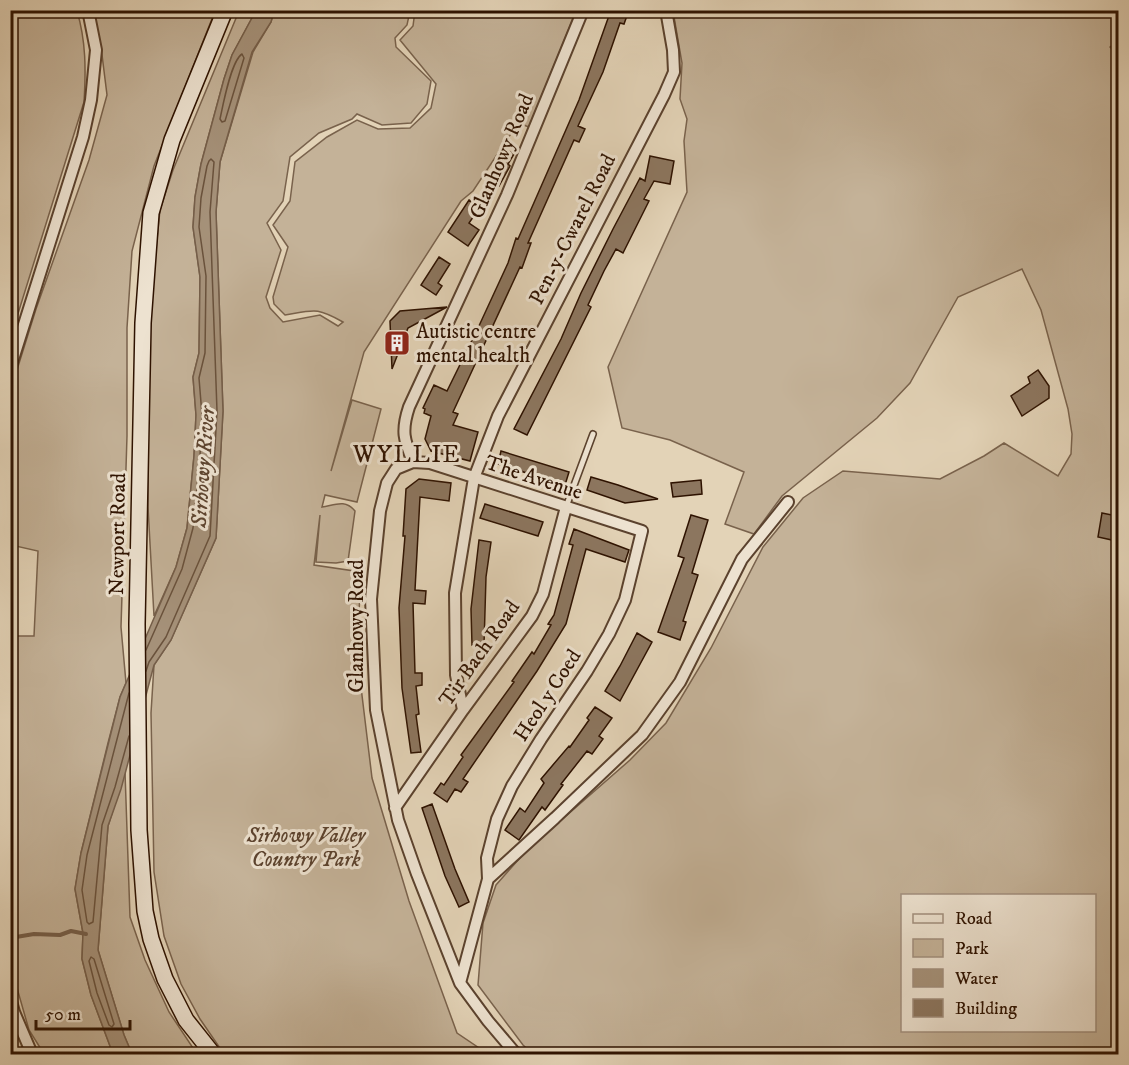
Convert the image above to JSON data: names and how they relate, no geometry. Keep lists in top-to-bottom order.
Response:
{
  "streets": {
    "main road": ["Newport Road"],
    "street": [
      "Glanhowy Road",
      "Pen-y-Cwarel Road",
      "The Avenue",
      "Tir Bach Road",
      "Heol y Coed"
    ]
  },
  "crossings": [
    ["Glanhowy Road", "The Avenue"],
    ["Glanhowy Road", "Tir Bach Road"],
    ["Glanhowy Road", "Heol y Coed"],
    ["Pen-y-Cwarel Road", "The Avenue"],
    ["Pen-y-Cwarel Road", "Tir Bach Road"],
    ["The Avenue", "Tir Bach Road"],
    ["The Avenue", "Heol y Coed"]
  ],
  "districts": ["WYLLIE"],
  "water": ["Sirhowy River"],
  "parks": ["Sirhowy Valley Country Park"],
  "places": {
    "building": ["Autistic centre mental health"]
  },
  "legend": [
    "Road",
    "Park",
    "Water",
    "Building"
  ],
  "scale_bar": "50 m"
}
